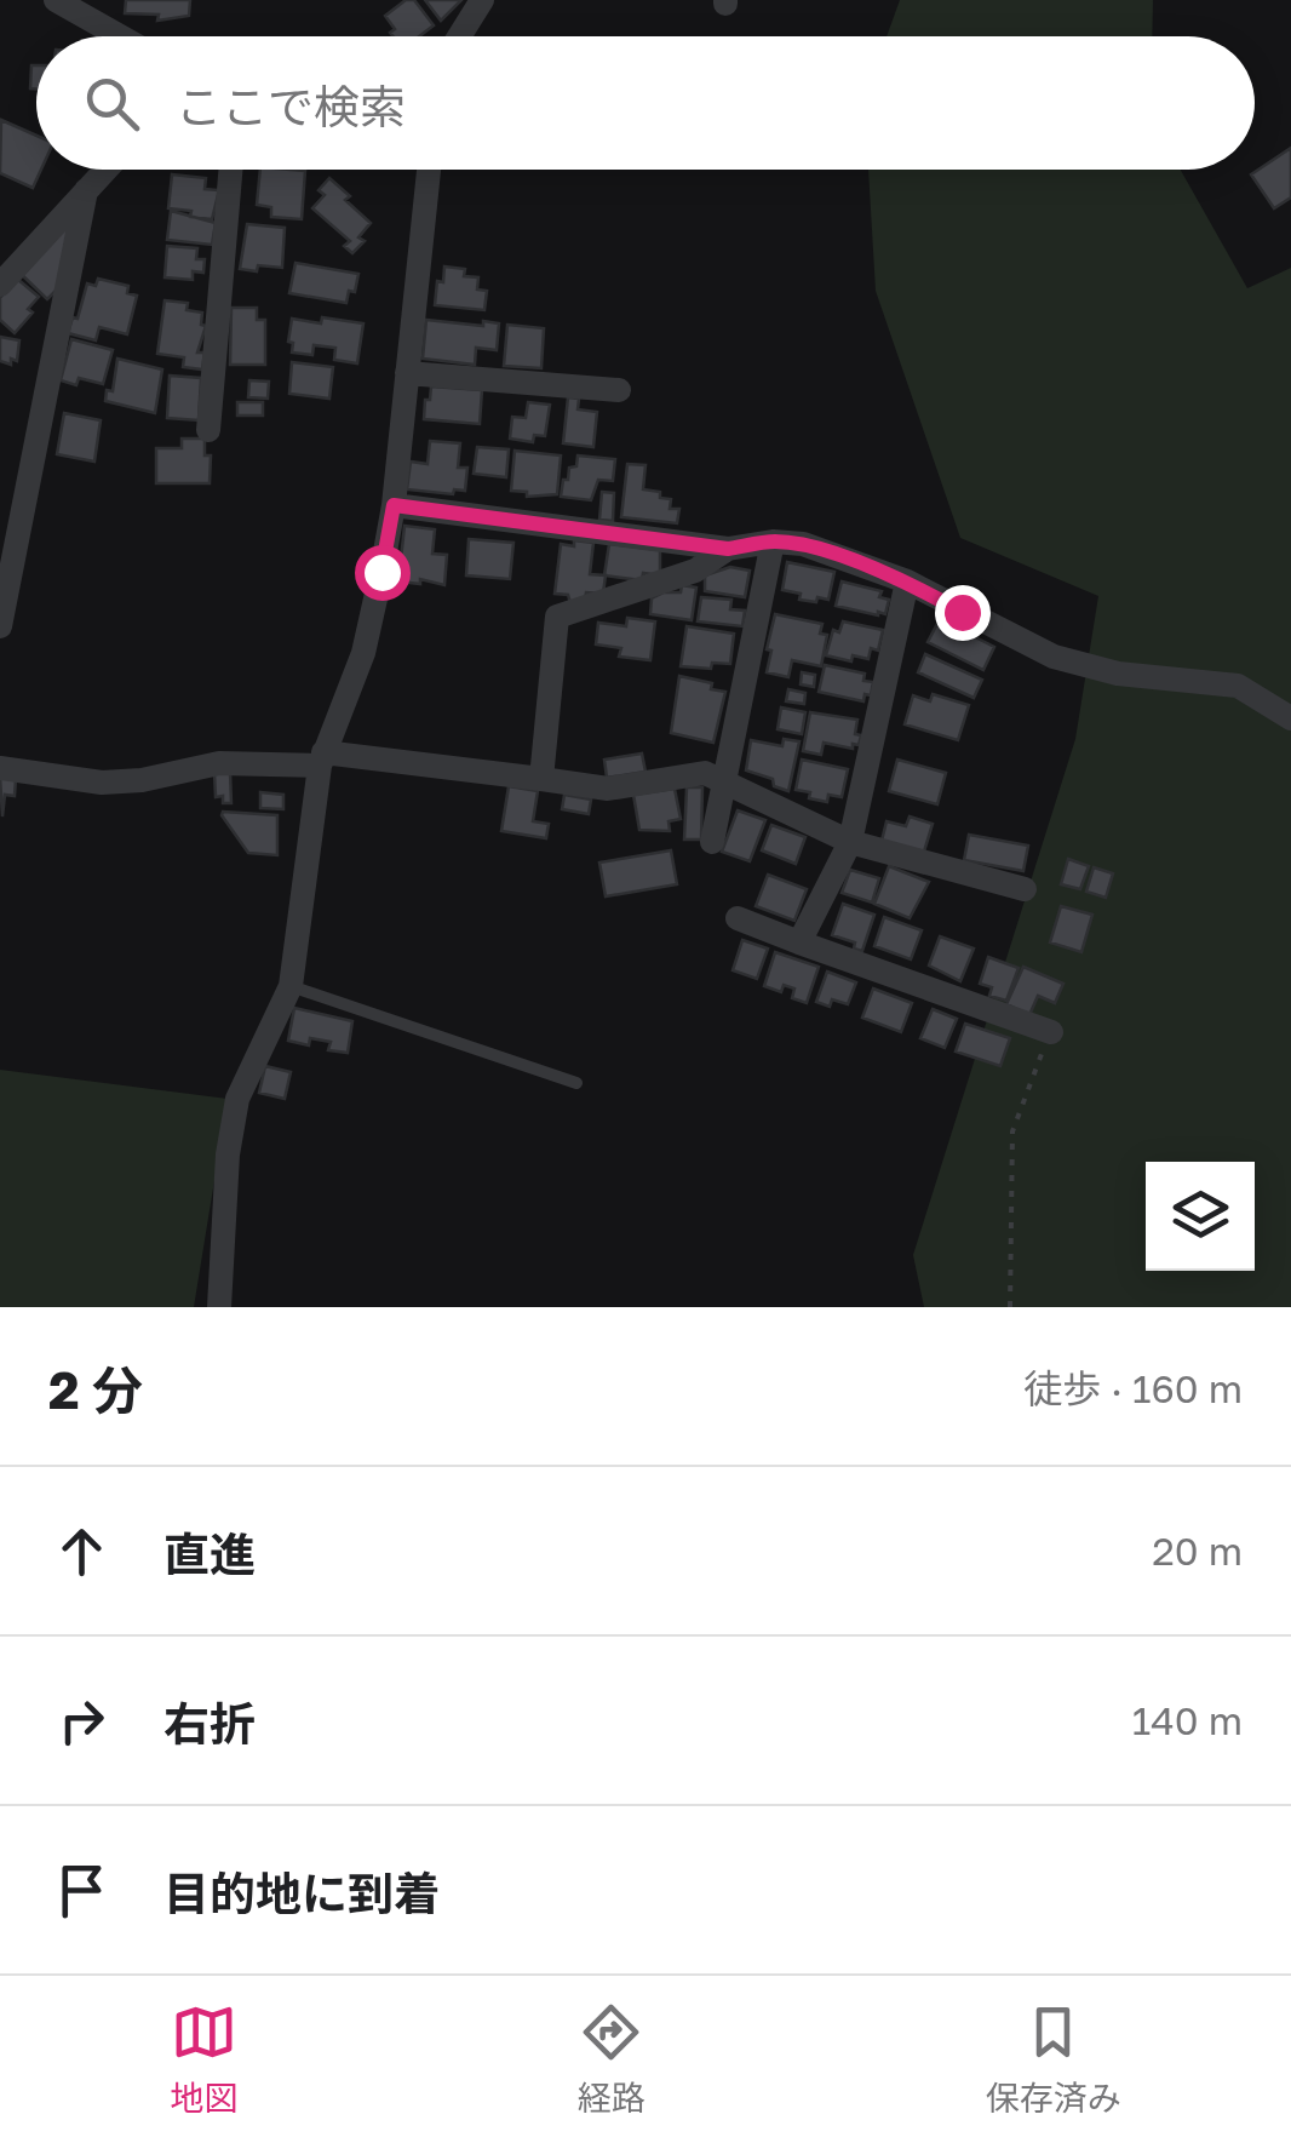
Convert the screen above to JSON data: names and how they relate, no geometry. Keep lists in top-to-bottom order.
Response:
{
  "page": {
    "search": "ここで検索",
    "heading": ["2 分", "徒歩 · 160 m"],
    "list": [
      ["直進", "20 m"],
      ["右折", "140 m"],
      "目的地に到着"
    ],
    "nav": ["地図", "経路", "保存済み"]
  }
}
